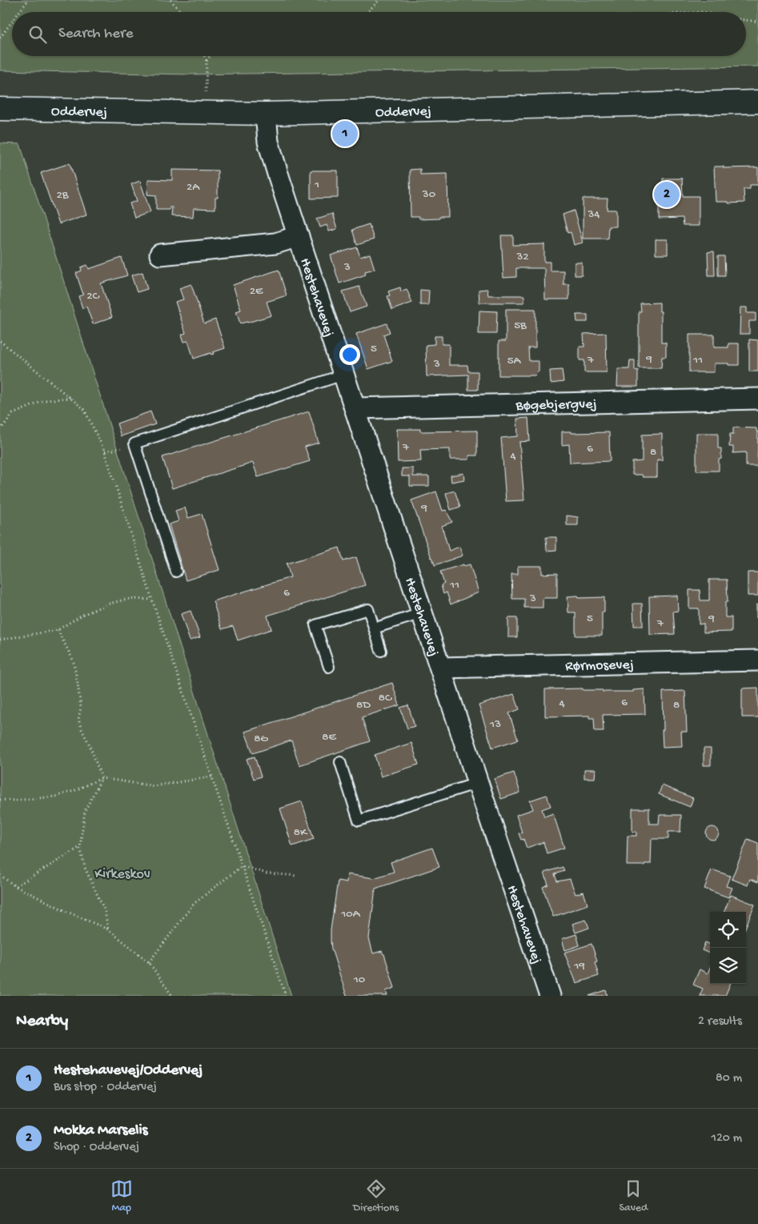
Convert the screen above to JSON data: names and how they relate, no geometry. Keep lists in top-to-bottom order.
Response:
{
  "streets": {
    "street": [
      "Oddervej",
      "Hestehavevej",
      "Bøgebjergvej",
      "Rørmosevej"
    ]
  },
  "crossings": [
    ["Oddervej", "Hestehavevej"],
    ["Hestehavevej", "Bøgebjergvej"],
    ["Hestehavevej", "Rørmosevej"]
  ],
  "parks": ["Kirkeskov"],
  "house_numbers": [
    "1",
    "2A",
    "30",
    "2B",
    "34",
    "32",
    "3",
    "2E",
    "2C",
    "5B",
    "5",
    "9",
    "7",
    "11",
    "5A",
    "3",
    "7",
    "6",
    "8",
    "4",
    "9",
    "11",
    "6",
    "3",
    "5",
    "9",
    "7",
    "8C",
    "6",
    "4",
    "8D",
    "8",
    "13",
    "8E",
    "8G",
    "8K",
    "10A",
    "19",
    "10"
  ],
  "page": {
    "search": "Search here",
    "pins": ["1", "2"],
    "heading": ["Nearby", "2 results"],
    "list": [
      {
        "mark": "1",
        "name": "Hestehavevej/Oddervej",
        "note": "Bus stop · Oddervej",
        "value": "80 m"
      },
      {
        "mark": "2",
        "name": "Mokka Marselis",
        "note": "Shop · Oddervej",
        "value": "120 m"
      }
    ],
    "nav": ["Map", "Directions", "Saved"]
  }
}
